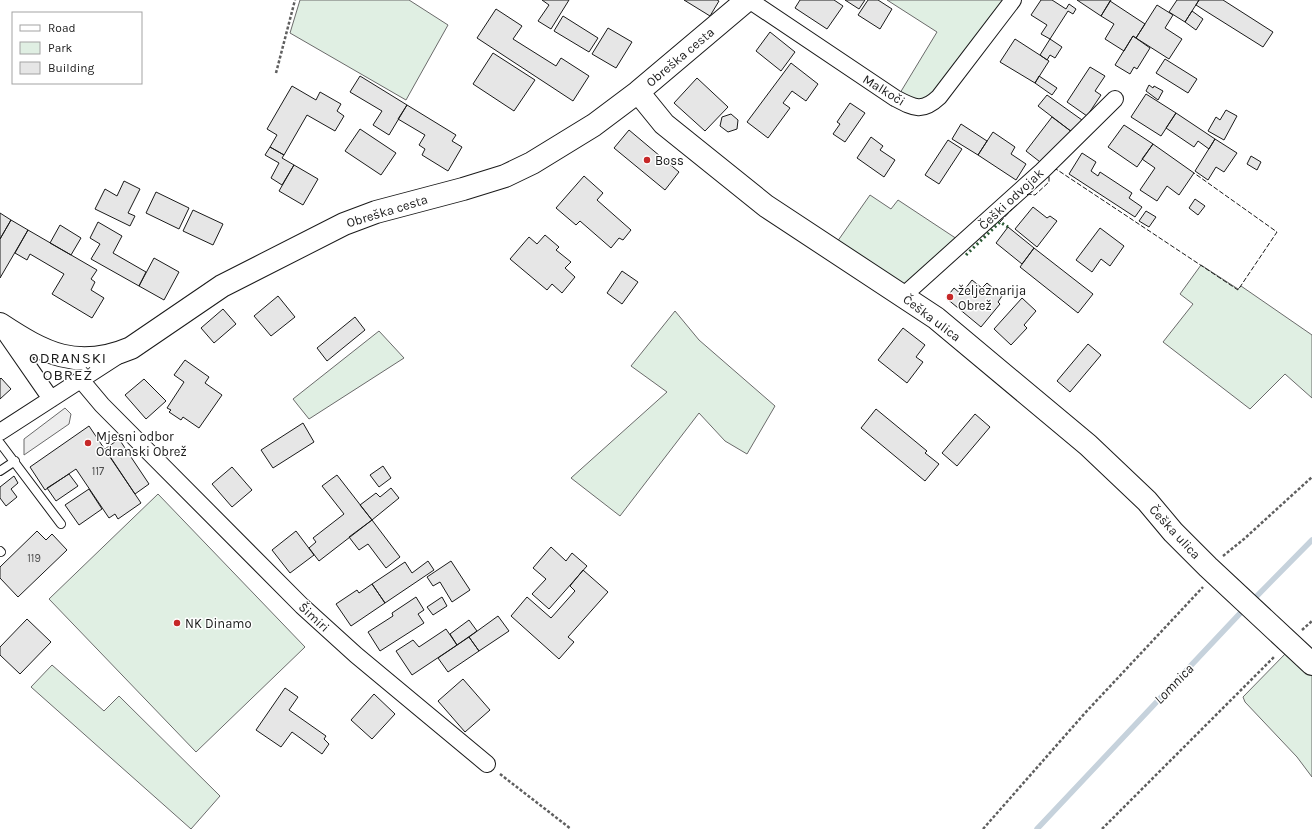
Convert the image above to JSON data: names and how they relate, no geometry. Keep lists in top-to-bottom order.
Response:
{
  "streets": {
    "street": [
      "Obreška cesta",
      "Malkoči",
      "Češki odvojak",
      "Češka ulica",
      "Šimiri"
    ]
  },
  "crossings": [
    ["Obreška cesta", "Malkoči"],
    ["Obreška cesta", "Češka ulica"],
    ["Obreška cesta", "Šimiri"],
    ["Češki odvojak", "Češka ulica"]
  ],
  "districts": ["ODRANSKI OBREŽ"],
  "water": ["Lomnica"],
  "places": [
    "Boss",
    "željeznarija Obrež",
    "Mjesni odbor Odranski Obrež",
    "NK Dinamo"
  ],
  "house_numbers": ["117", "119"],
  "legend": ["Road", "Park", "Building"]
}
